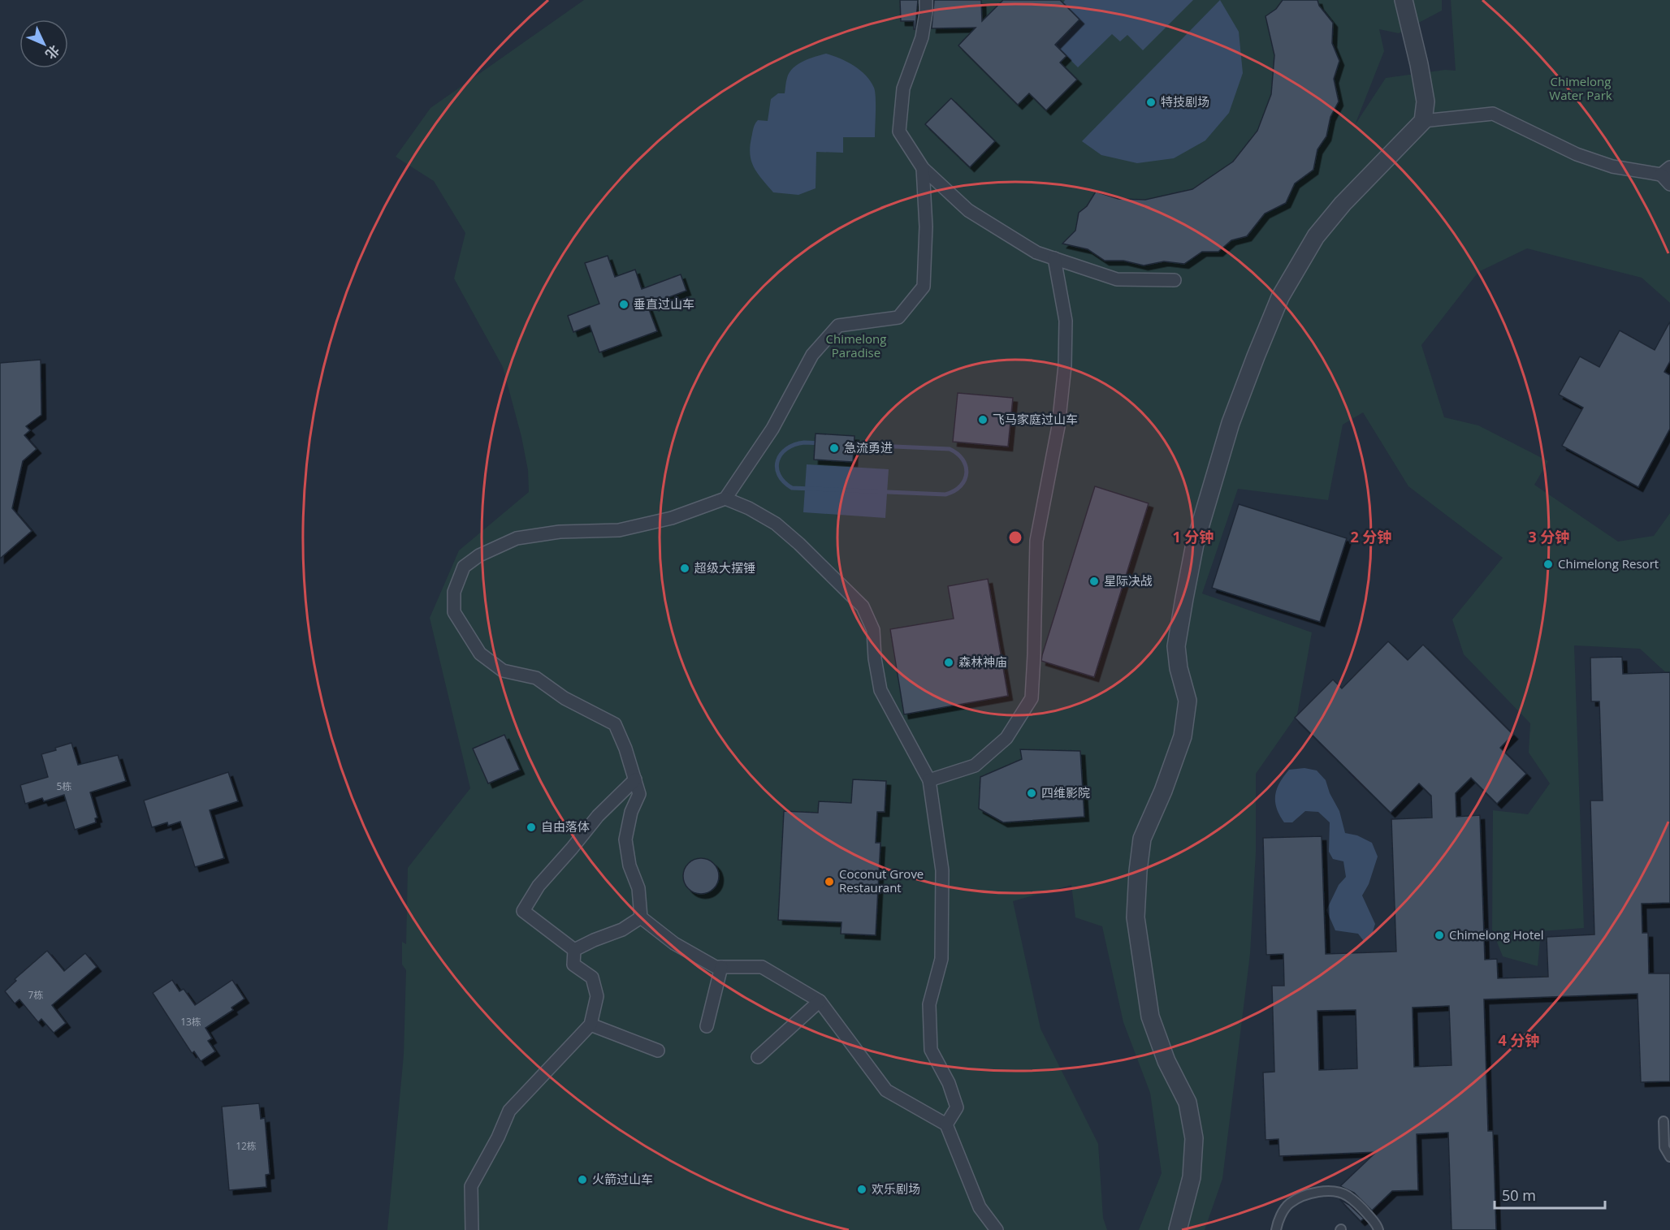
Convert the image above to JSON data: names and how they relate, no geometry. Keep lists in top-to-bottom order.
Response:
{
  "parks": ["Chimelong Water Park", "Chimelong Paradise"],
  "places": [
    "特技剧场",
    "垂直过山车",
    "飞马家庭过山车",
    "急流勇进",
    "Chimelong Resort",
    "超级大摆锤",
    "星际决战",
    "森林神庙",
    "四维影院",
    "自由落体",
    "Coconut Grove Restaurant",
    "Chimelong Hotel",
    "火箭过山车",
    "欢乐剧场"
  ],
  "house_numbers": [
    "5栋",
    "7栋",
    "13栋",
    "12栋"
  ],
  "scale_bar": "50 m",
  "north": "bottom right",
  "rings": [
    "1 分钟",
    "2 分钟",
    "3 分钟",
    "4 分钟"
  ]
}
